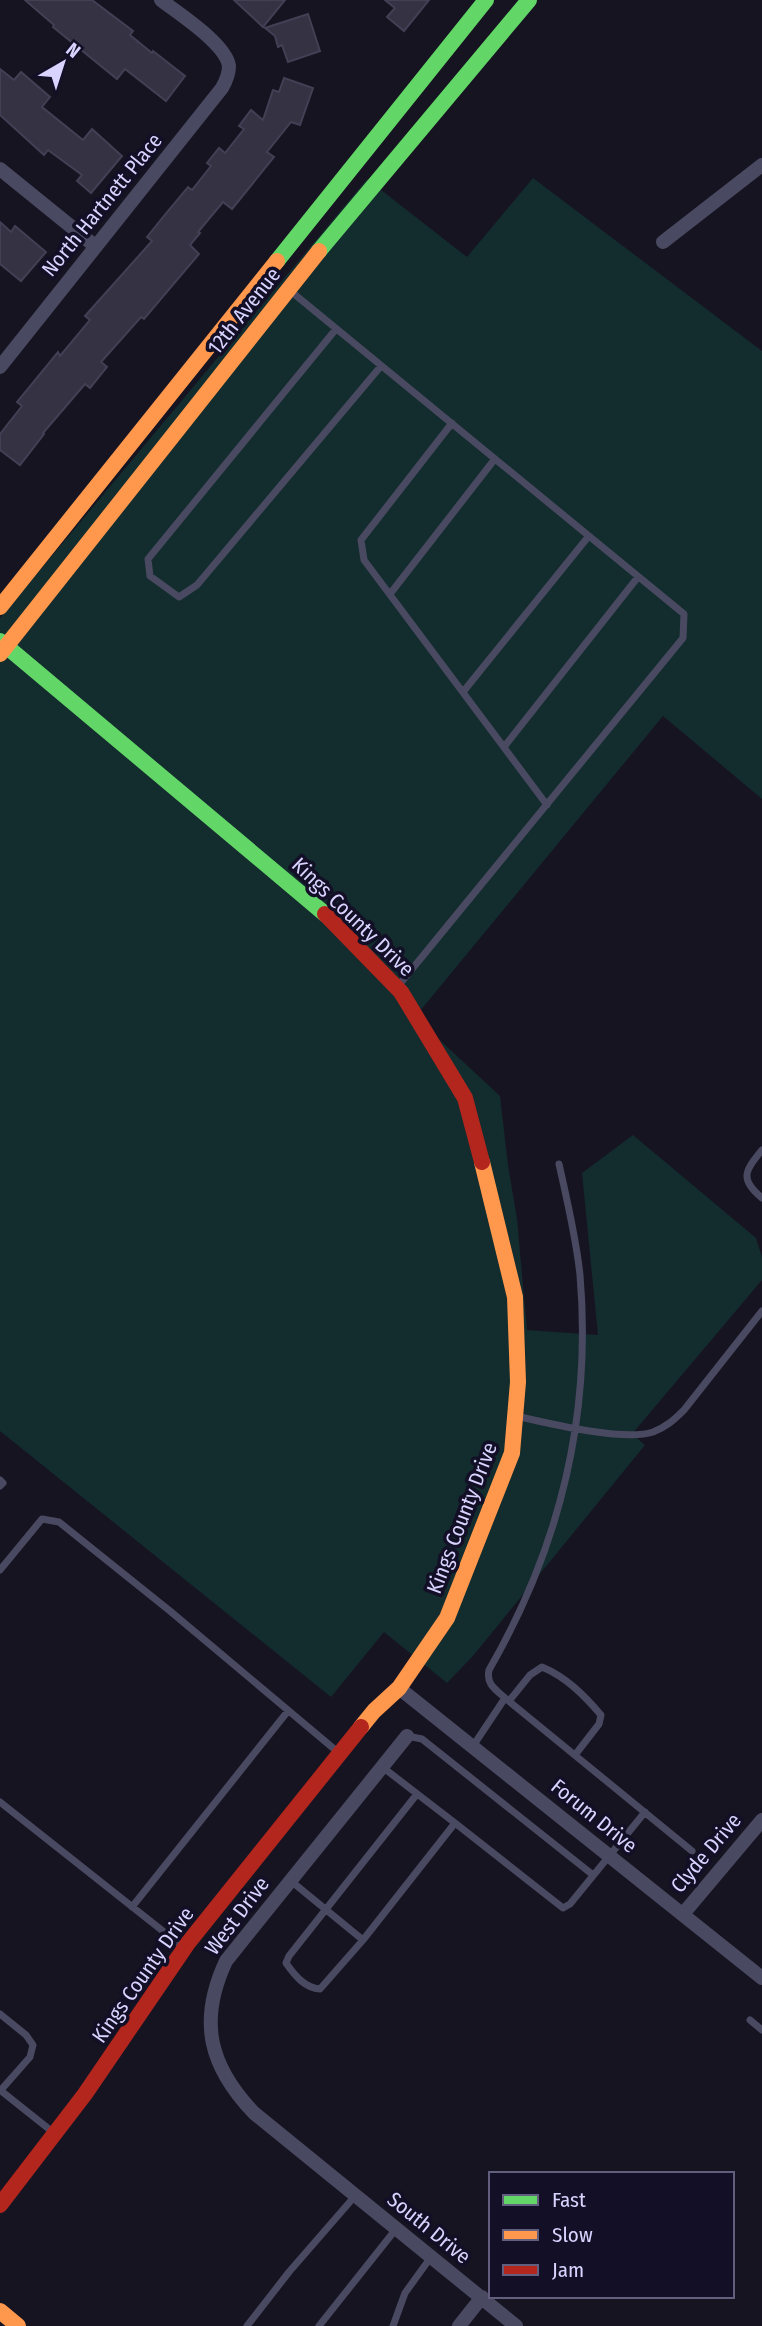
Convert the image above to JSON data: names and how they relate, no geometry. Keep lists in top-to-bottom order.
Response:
{
  "streets": {
    "street": [
      "North Hartnett Place",
      "12th Avenue",
      "Kings County Drive",
      "Forum Drive",
      "Clyde Drive",
      "West Drive",
      "South Drive"
    ]
  },
  "crossings": [
    ["12th Avenue", "Kings County Drive"],
    ["Kings County Drive", "Forum Drive"],
    ["Forum Drive", "Clyde Drive"],
    ["West Drive", "South Drive"]
  ],
  "legend": ["Fast", "Slow", "Jam"],
  "north": "top right"
}
